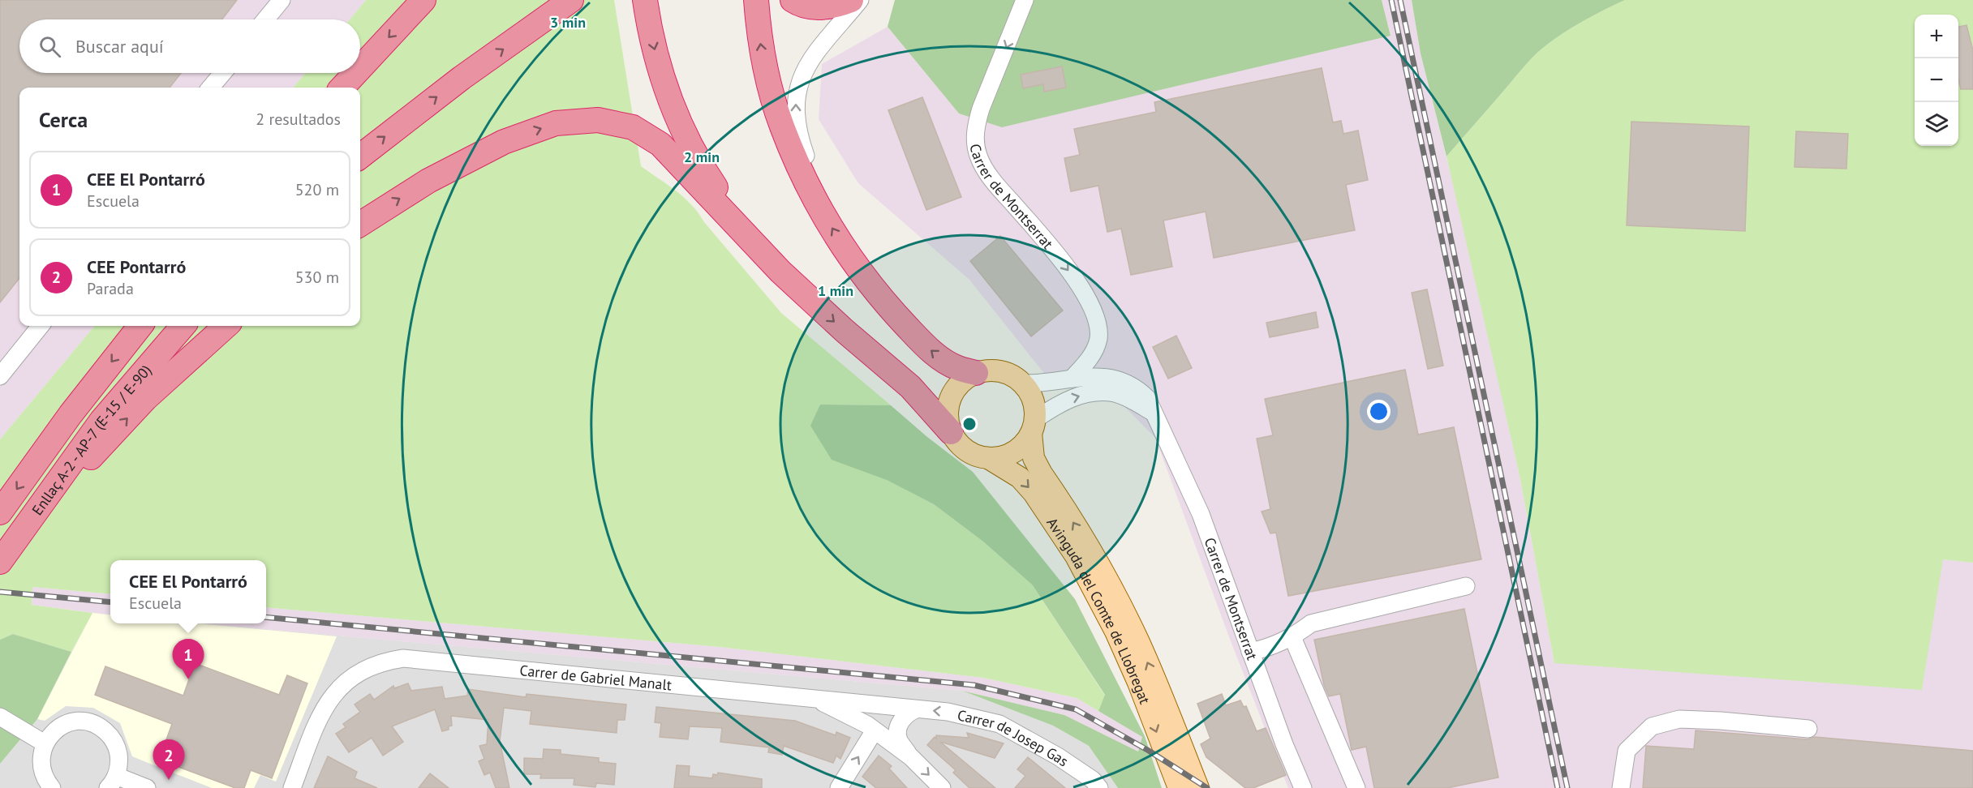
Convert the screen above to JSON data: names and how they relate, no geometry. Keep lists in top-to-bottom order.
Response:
{
  "streets": {
    "highway": ["Enllaç A-2 - AP-7 (E-15 / E-90)"],
    "main road": ["Avinguda del Comte de Llobregat"],
    "street": ["Carrer de Montserrat", "Carrer de Gabriel Manalt", "Carrer de Josep Gas"]
  },
  "crossings": [
    ["Carrer de Montserrat", "Avinguda del Comte de Llobregat"],
    ["Carrer de Gabriel Manalt", "Carrer de Josep Gas"]
  ],
  "one_way": ["Carrer de Montserrat", "Carrer de Josep Gas"],
  "page": {
    "map_buttons": ["+", "−"],
    "search": "Buscar aquí",
    "heading": ["Cerca", "2 resultados"],
    "list": [
      {
        "mark": "1",
        "name": "CEE El Pontarró",
        "note": "Escuela",
        "value": "520 m"
      },
      {
        "mark": "2",
        "name": "CEE Pontarró",
        "note": "Parada",
        "value": "530 m"
      }
    ],
    "popup": ["CEE El Pontarró", "Escuela"],
    "pins": ["1", "2"]
  },
  "rings": ["3 min", "2 min", "1 min"]
}
